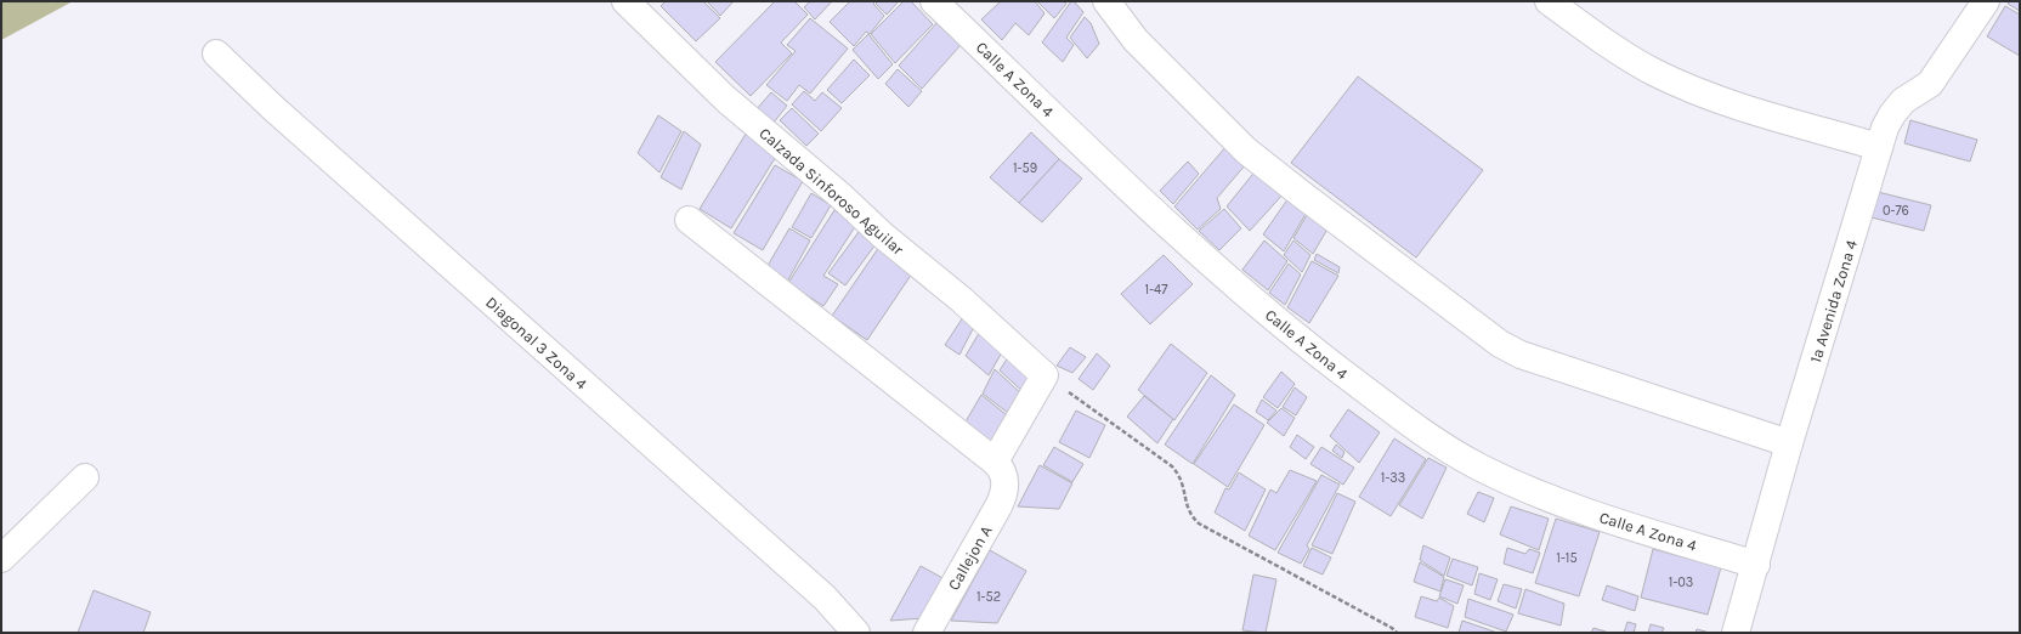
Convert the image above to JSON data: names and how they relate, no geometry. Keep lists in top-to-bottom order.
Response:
{
  "streets": {
    "street": [
      "Calle A Zona 4",
      "Calzada Sinforoso Aguilar",
      "1a Avenida Zona 4",
      "Diagonal 3 Zona 4",
      "Callejon A"
    ]
  },
  "crossings": [
    ["Calle A Zona 4", "1a Avenida Zona 4"],
    ["Calzada Sinforoso Aguilar", "Callejon A"]
  ],
  "house_numbers": [
    "1-59",
    "0-76",
    "1-47",
    "1-33",
    "1-15",
    "1-03",
    "1-52"
  ]
}
